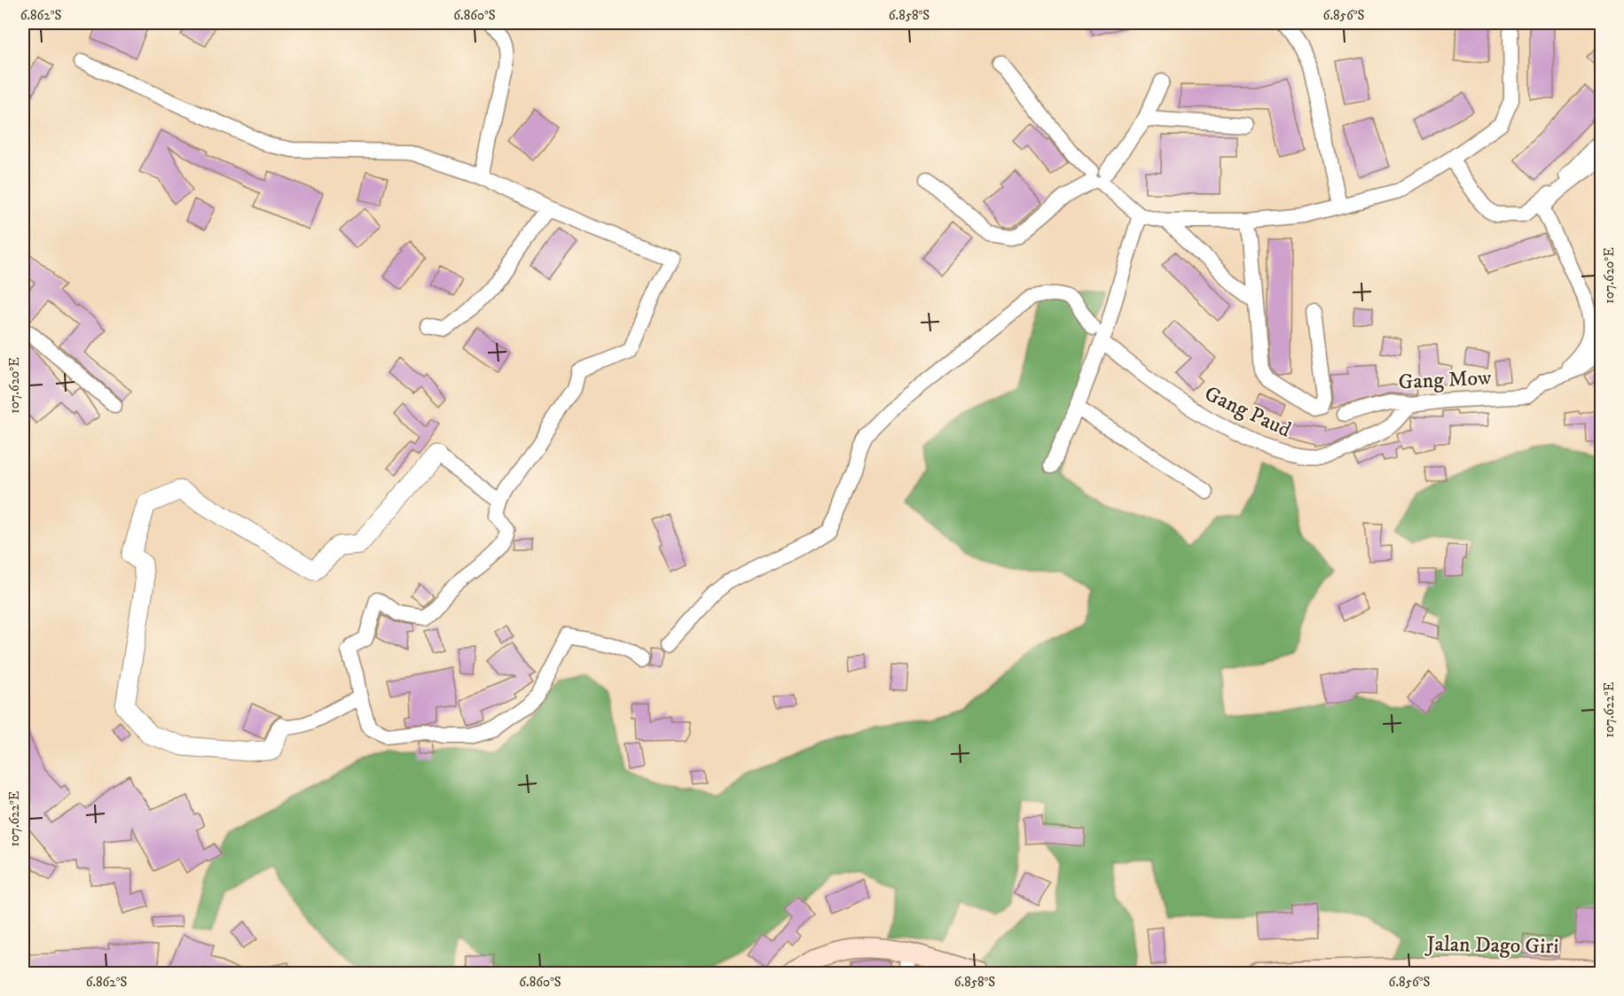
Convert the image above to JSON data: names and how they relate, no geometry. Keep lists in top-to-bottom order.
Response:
{
  "streets": {
    "main road": ["Jalan Dago Giri"],
    "street": ["Gang Mow", "Gang Paud"]
  },
  "crossings": [
    ["Gang Mow", "Gang Paud"]
  ],
  "coordinates": [
    "6.862°S",
    "6.860°S",
    "6.858°S",
    "6.856°S",
    "107.620°E",
    "107.622°E"
  ]
}
